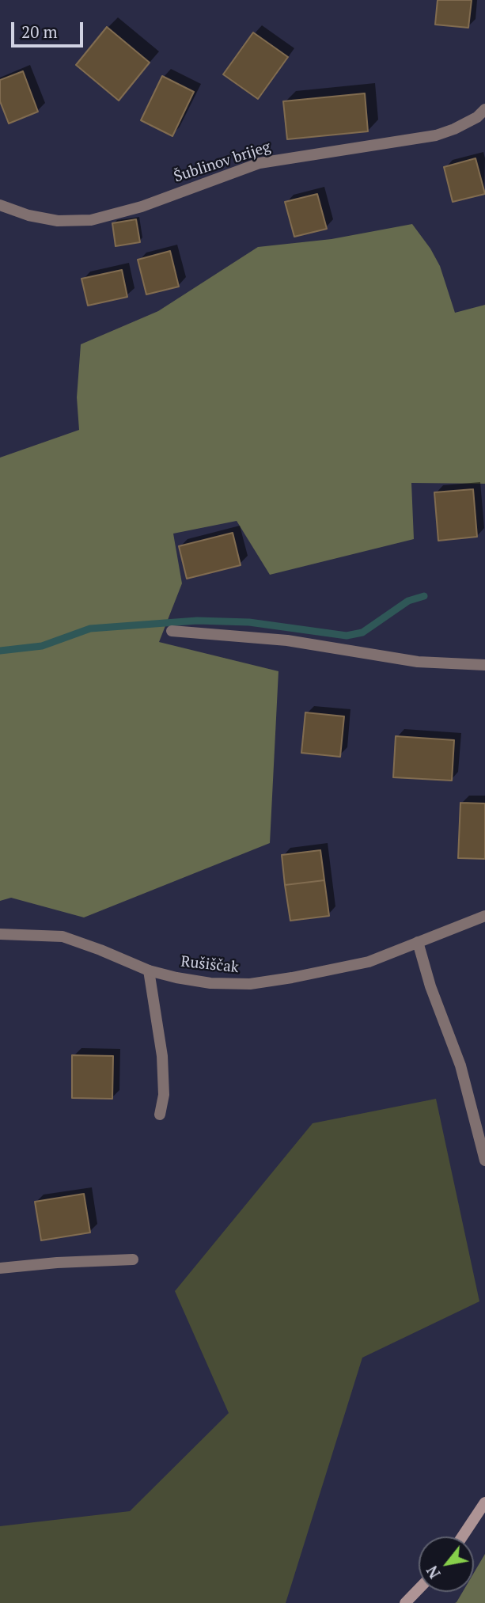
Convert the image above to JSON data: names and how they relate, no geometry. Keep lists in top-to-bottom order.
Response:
{
  "streets": {
    "street": ["Šublinov brijeg", "Rušiščak"]
  },
  "scale_bar": "20 m",
  "north": "bottom left"
}
